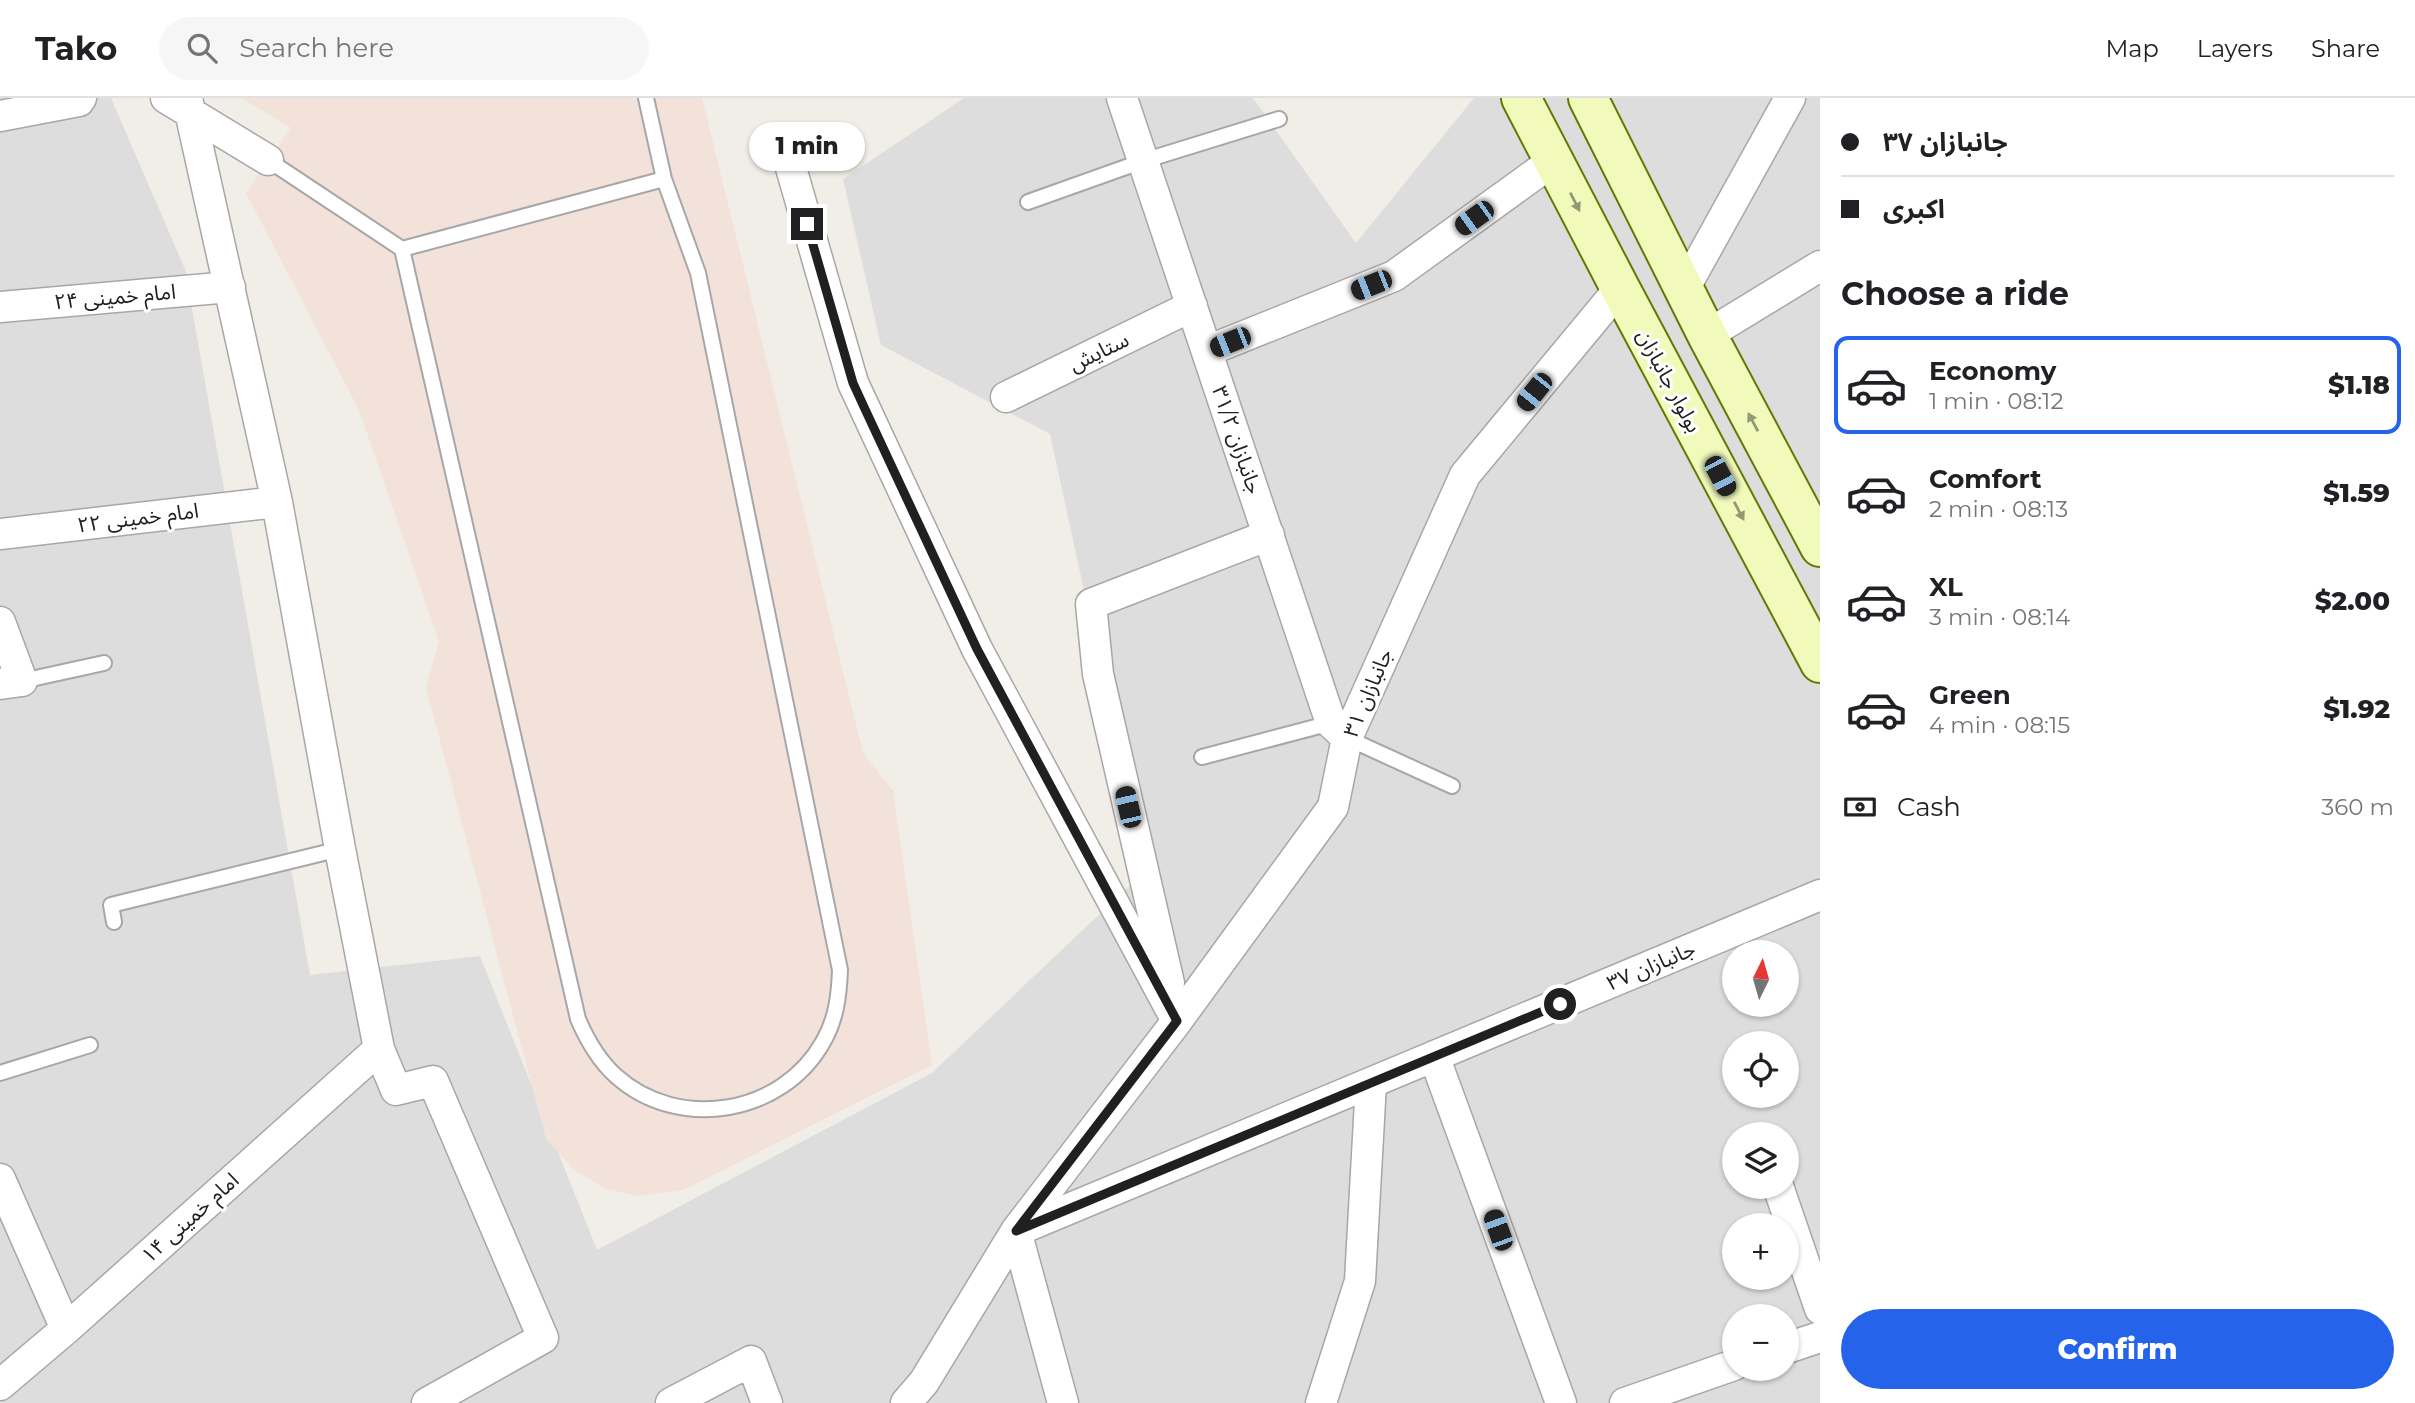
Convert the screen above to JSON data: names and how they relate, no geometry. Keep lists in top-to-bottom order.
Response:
{
  "streets": {
    "main road": ["بولوار جانبازان"],
    "street": [
      "امام خمینی ۲۴",
      "ستایش",
      "جانبازان ۳۱/۲",
      "امام خمینی ۲۲",
      "جانبازان ۳۱",
      "جانبازان ۳۷",
      "امام خمینی ۱۴"
    ]
  },
  "crossings": [
    ["ستایش", "جانبازان ۳۱/۲"],
    ["بولوار جانبازان", "جانبازان ۳۱"],
    ["جانبازان ۳۱/۲", "جانبازان ۳۱"],
    ["جانبازان ۳۱", "جانبازان ۳۷"]
  ],
  "north": "top",
  "page": {
    "header": "Tako",
    "search": "Search here",
    "nav": ["Map", "Layers", "Share"],
    "banner": ["جانبازان ۳۷", "اکبری"],
    "bubble": "1 min",
    "heading": "Choose a ride",
    "list": [
      {
        "name": "Economy",
        "note": "1 min · 08:12",
        "value": "$1.18"
      },
      {
        "name": "Comfort",
        "note": "2 min · 08:13",
        "value": "$1.59"
      },
      {
        "name": "XL",
        "note": "3 min · 08:14",
        "value": "$2.00"
      },
      {
        "name": "Green",
        "note": "4 min · 08:15",
        "value": "$1.92"
      }
    ],
    "pay": ["Cash", "360 m"],
    "map_buttons": ["+", "−"],
    "buttons": "Confirm"
  }
}
